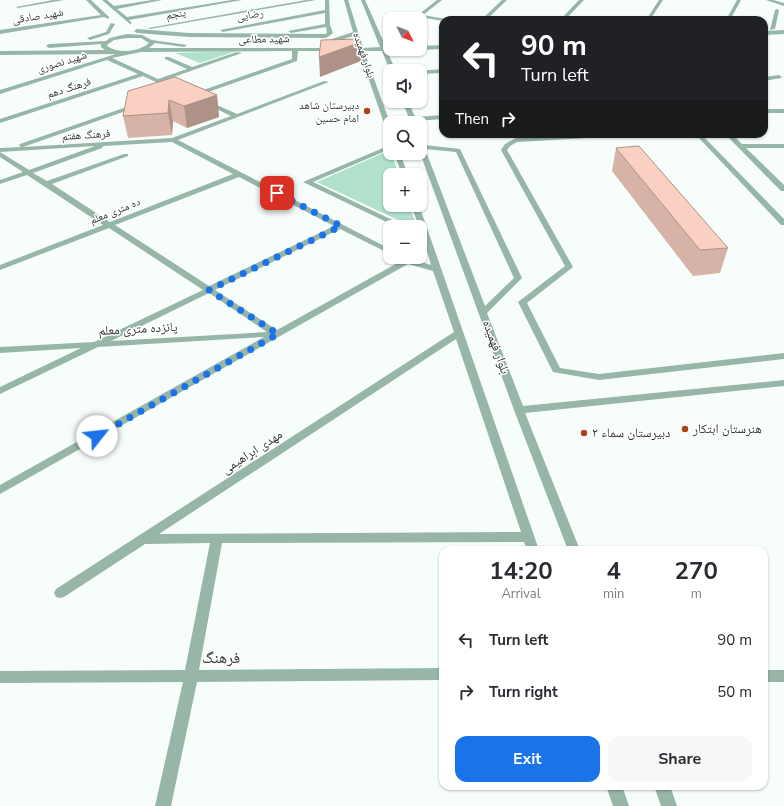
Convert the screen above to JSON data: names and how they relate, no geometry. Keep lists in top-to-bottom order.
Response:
{
  "streets": {
    "street": [
      "پنجم",
      "رضایی",
      "شهید صادقی",
      "شهید مطاعی",
      "بلوار فهمیده",
      "شهید نصوری",
      "فرهنگ دهم",
      "فرهنگ هفتم",
      "ده متری معلم",
      "پانزده متری معلم",
      "مهدی ابراهیمی",
      "فرهنگ"
    ]
  },
  "crossings": [
    ["شهید مطاعی", "بلوار فهمیده"]
  ],
  "places": ["دبیرستان شاهد امام حسین", "هنرستان ابتکار", "دبیرستان سماء ٢"],
  "north": "bottom right",
  "page": {
    "map_buttons": ["+", "−"],
    "turn": ["90 m", "Turn left"],
    "then": "Then",
    "eta": [
      "14:20",
      "Arrival",
      "4",
      "min",
      "270",
      "m"
    ],
    "list": [
      {
        "name": "Turn left",
        "value": "90 m"
      },
      {
        "name": "Turn right",
        "value": "50 m"
      }
    ],
    "buttons": ["Exit", "Share"]
  }
}
